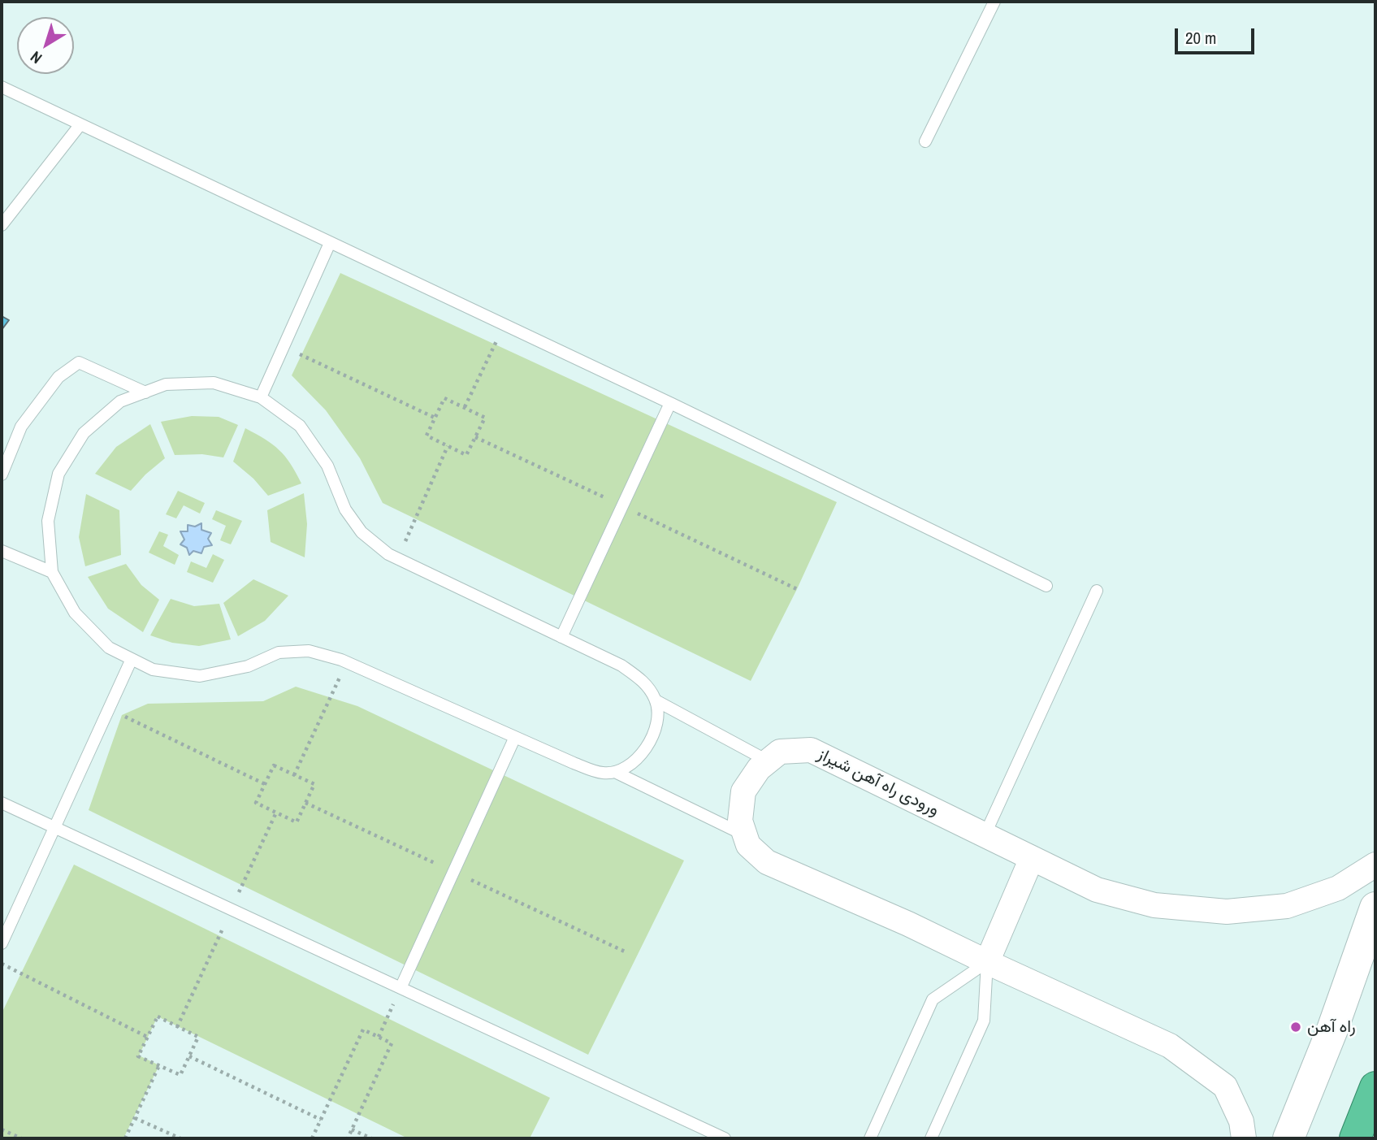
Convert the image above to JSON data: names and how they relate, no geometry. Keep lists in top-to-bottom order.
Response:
{
  "streets": {
    "street": ["ورودی راه آهن شیراز"]
  },
  "places": ["راه آهن"],
  "scale_bar": "20 m",
  "north": "bottom left"
}
